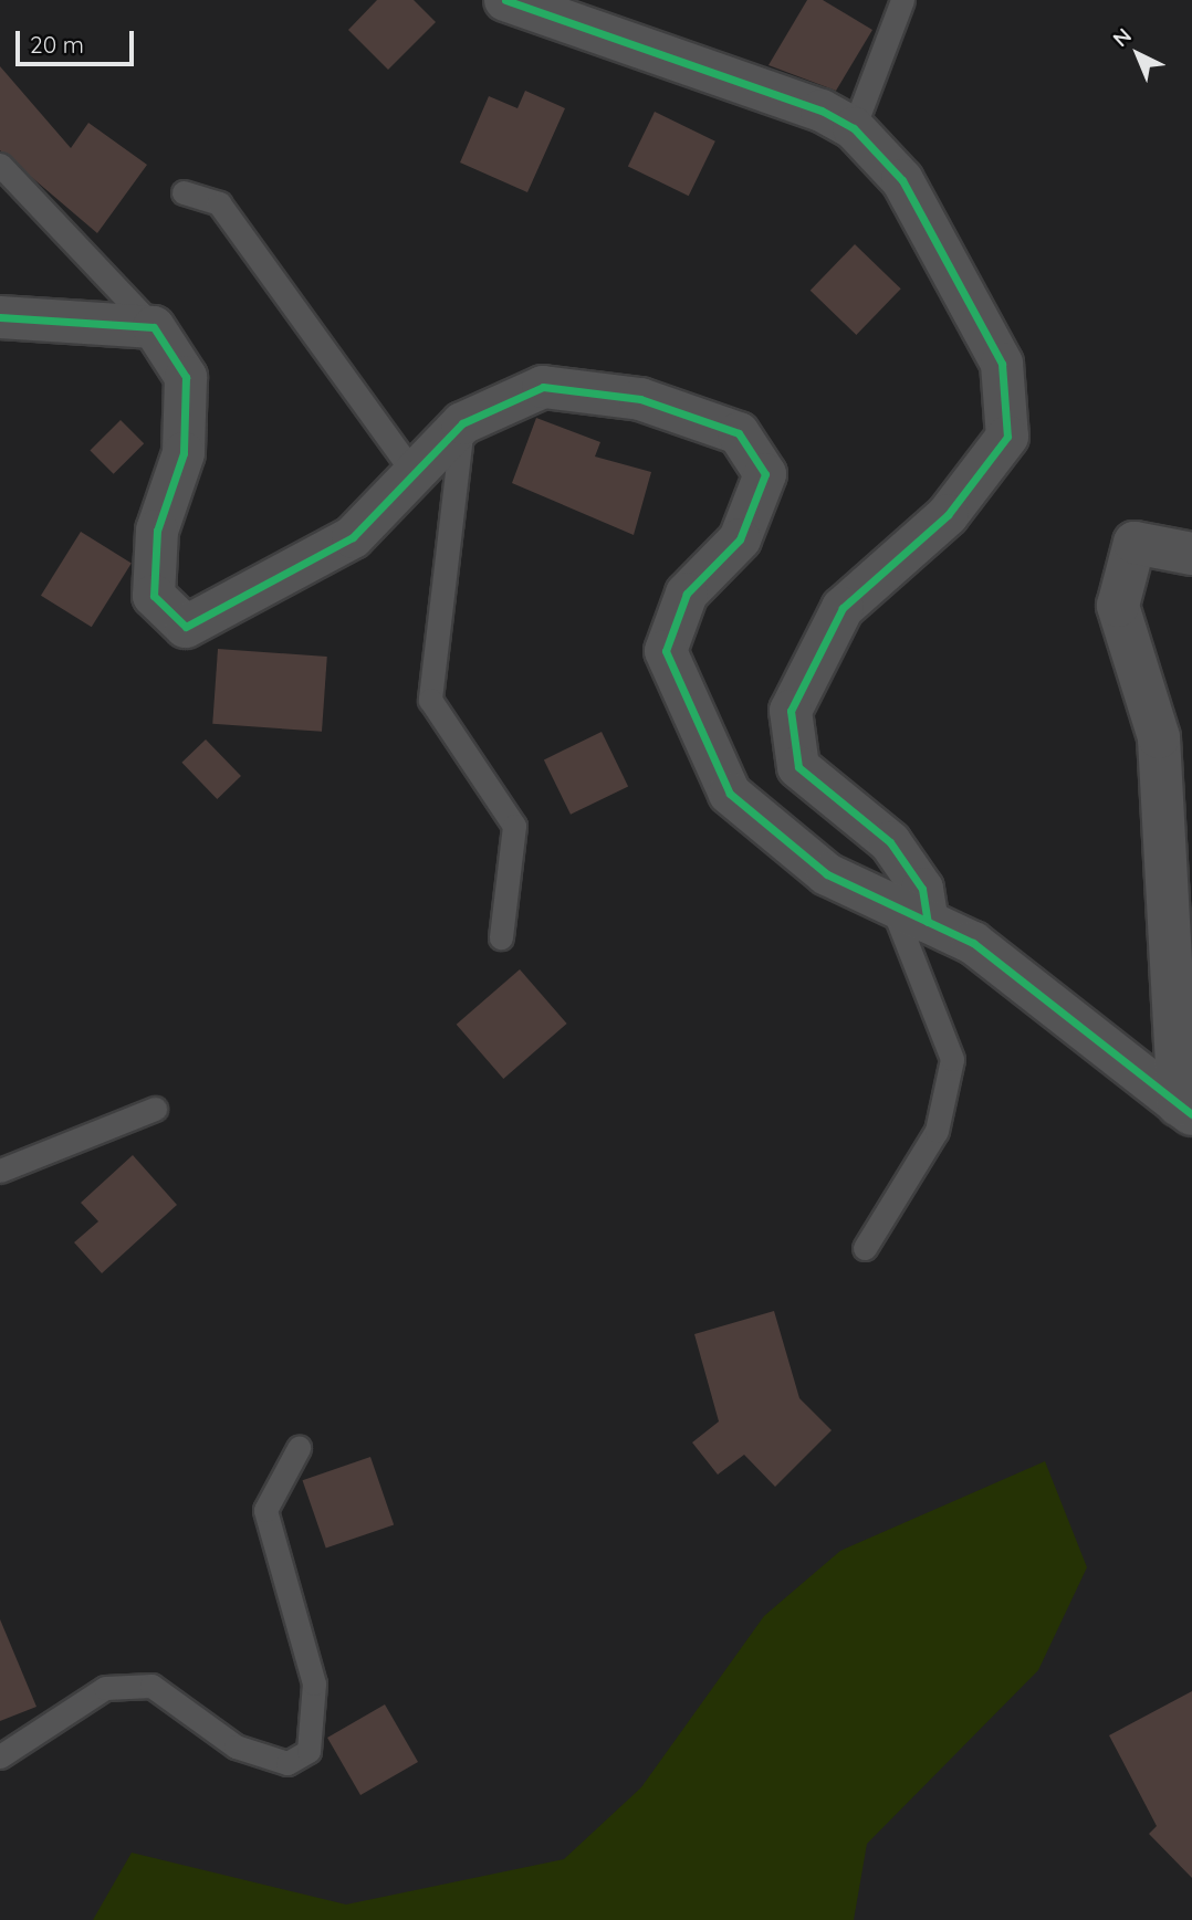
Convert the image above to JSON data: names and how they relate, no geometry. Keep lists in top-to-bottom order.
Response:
{
  "scale_bar": "20 m",
  "north": "top left"
}
